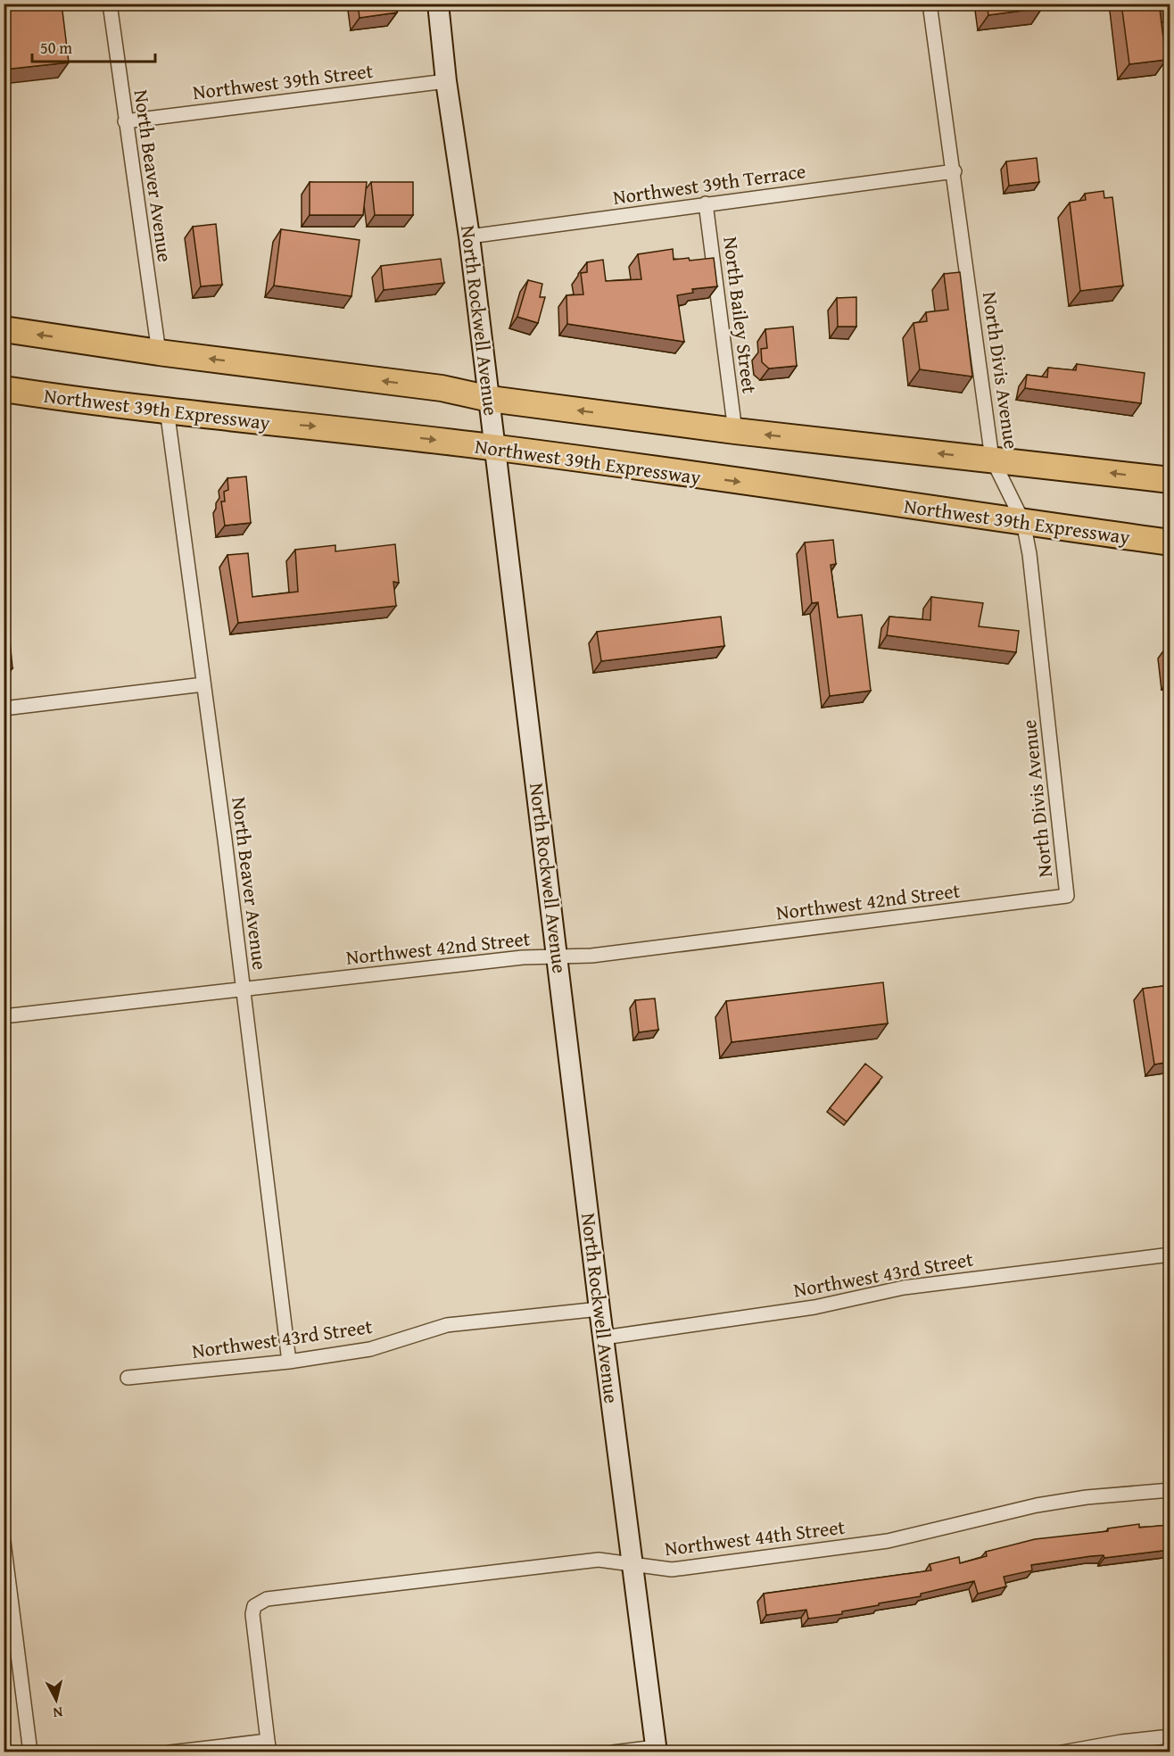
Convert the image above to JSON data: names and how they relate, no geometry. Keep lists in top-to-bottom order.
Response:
{
  "streets": {
    "highway": ["Northwest 39th Expressway"],
    "main road": ["North Rockwell Avenue"],
    "street": [
      "Northwest 39th Street",
      "North Beaver Avenue",
      "Northwest 39th Terrace",
      "North Bailey Street",
      "North Divis Avenue",
      "Northwest 42nd Street",
      "Northwest 43rd Street",
      "Northwest 44th Street"
    ]
  },
  "crossings": [
    ["Northwest 39th Street", "North Beaver Avenue"],
    ["Northwest 39th Street", "North Rockwell Avenue"],
    ["North Beaver Avenue", "Northwest 39th Expressway"],
    ["North Beaver Avenue", "Northwest 42nd Street"],
    ["North Beaver Avenue", "Northwest 43rd Street"],
    ["Northwest 39th Terrace", "North Bailey Street"],
    ["Northwest 39th Terrace", "North Rockwell Avenue"],
    ["Northwest 39th Terrace", "North Divis Avenue"],
    ["North Rockwell Avenue", "Northwest 39th Expressway"],
    ["North Rockwell Avenue", "Northwest 42nd Street"],
    ["North Rockwell Avenue", "Northwest 43rd Street"],
    ["North Rockwell Avenue", "Northwest 44th Street"],
    ["North Divis Avenue", "Northwest 39th Expressway"],
    ["North Divis Avenue", "Northwest 42nd Street"]
  ],
  "scale_bar": "50 m",
  "north": "bottom"
}
